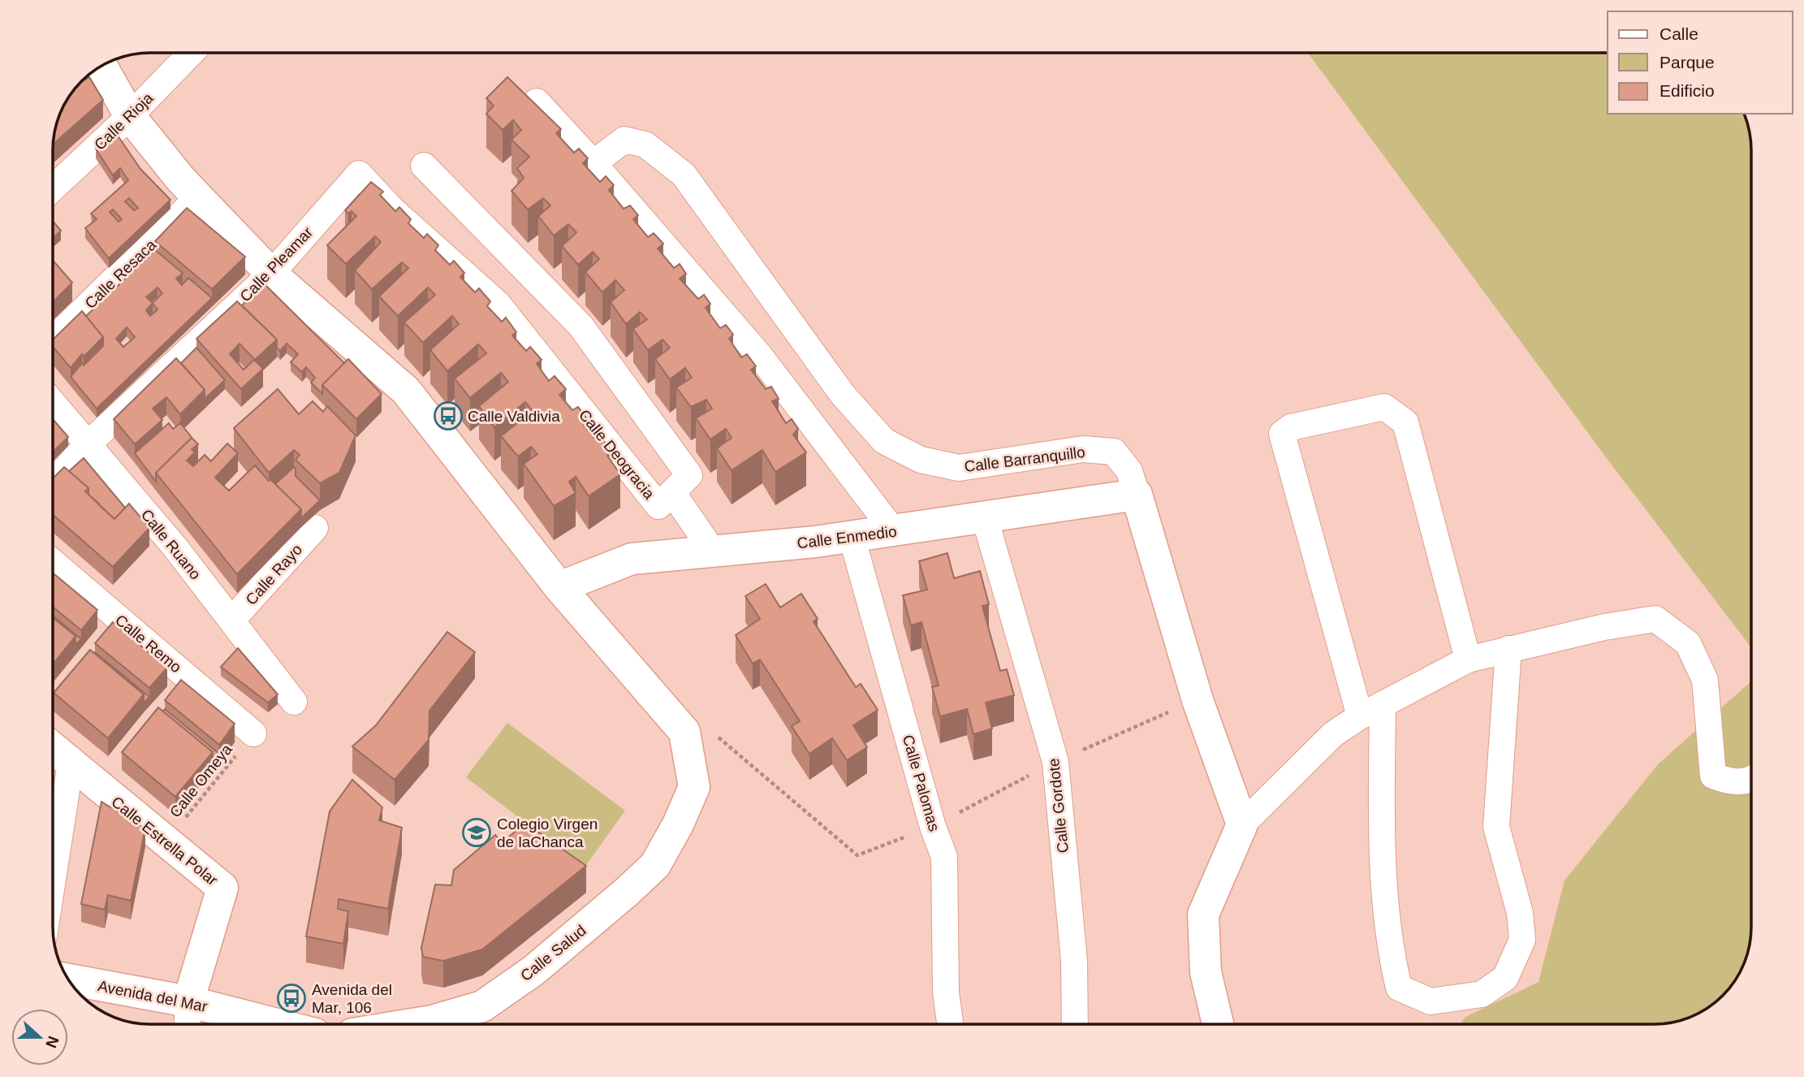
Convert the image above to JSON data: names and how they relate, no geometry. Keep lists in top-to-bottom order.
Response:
{
  "streets": {
    "street": [
      "Calle Rioja",
      "Calle Pleamar",
      "Calle Resaca",
      "Calle Deogracia",
      "Calle Barranquillo",
      "Calle Enmedio",
      "Calle Ruano",
      "Calle Rayo",
      "Calle Remo",
      "Calle Palomas",
      "Calle Gordote",
      "Calle Estrella Polar",
      "Calle Salud",
      "Avenida del Mar"
    ],
    "path": ["Calle Omeya"]
  },
  "crossings": [
    ["Calle Pleamar", "Calle Deogracia"],
    ["Calle Pleamar", "Calle Ruano"],
    ["Calle Barranquillo", "Calle Enmedio"],
    ["Calle Enmedio", "Calle Palomas"],
    ["Calle Enmedio", "Calle Gordote"],
    ["Calle Enmedio", "Calle Salud"],
    ["Calle Ruano", "Calle Rayo"],
    ["Calle Remo", "Calle Omeya"],
    ["Calle Omeya", "Calle Estrella Polar"],
    ["Calle Estrella Polar", "Avenida del Mar"]
  ],
  "places": {
    "bus stop": ["Calle Valdivia", "Avenida del Mar, 106"],
    "school or university": ["Colegio Virgen de laChanca"]
  },
  "legend": ["Calle", "Parque", "Edificio"],
  "north": "right"
}
